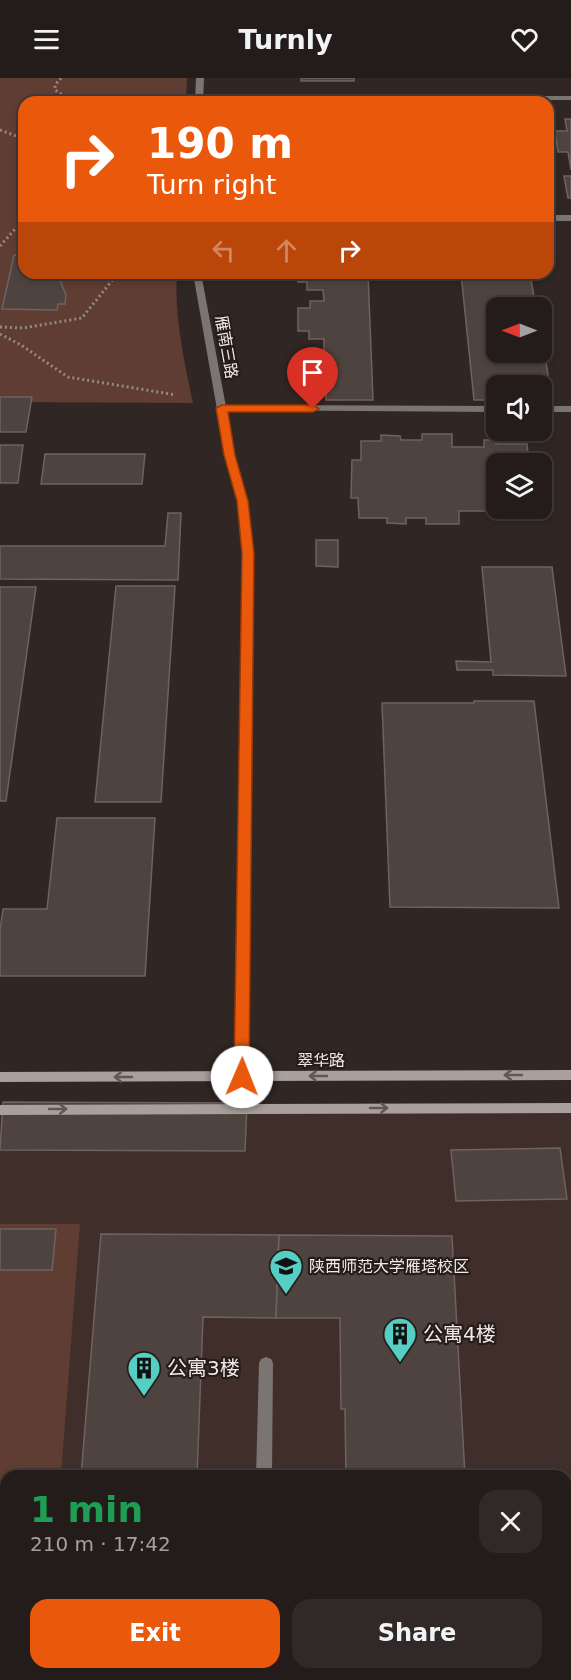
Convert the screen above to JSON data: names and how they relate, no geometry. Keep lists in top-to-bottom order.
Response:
{
  "streets": {
    "main road": ["翠华路"],
    "street": ["雁南三路"]
  },
  "crossings": [
    ["雁南三路", "翠华路"]
  ],
  "places": {
    "school or university": ["陕西师范大学雁塔校区"],
    "building": ["公寓4楼", "公寓3楼"]
  },
  "north": "left",
  "page": {
    "header": "Turnly",
    "turn": ["190 m", "Turn right"],
    "heading": ["1 min", "210 m · 17:42"],
    "buttons": ["Exit", "Share"]
  }
}
